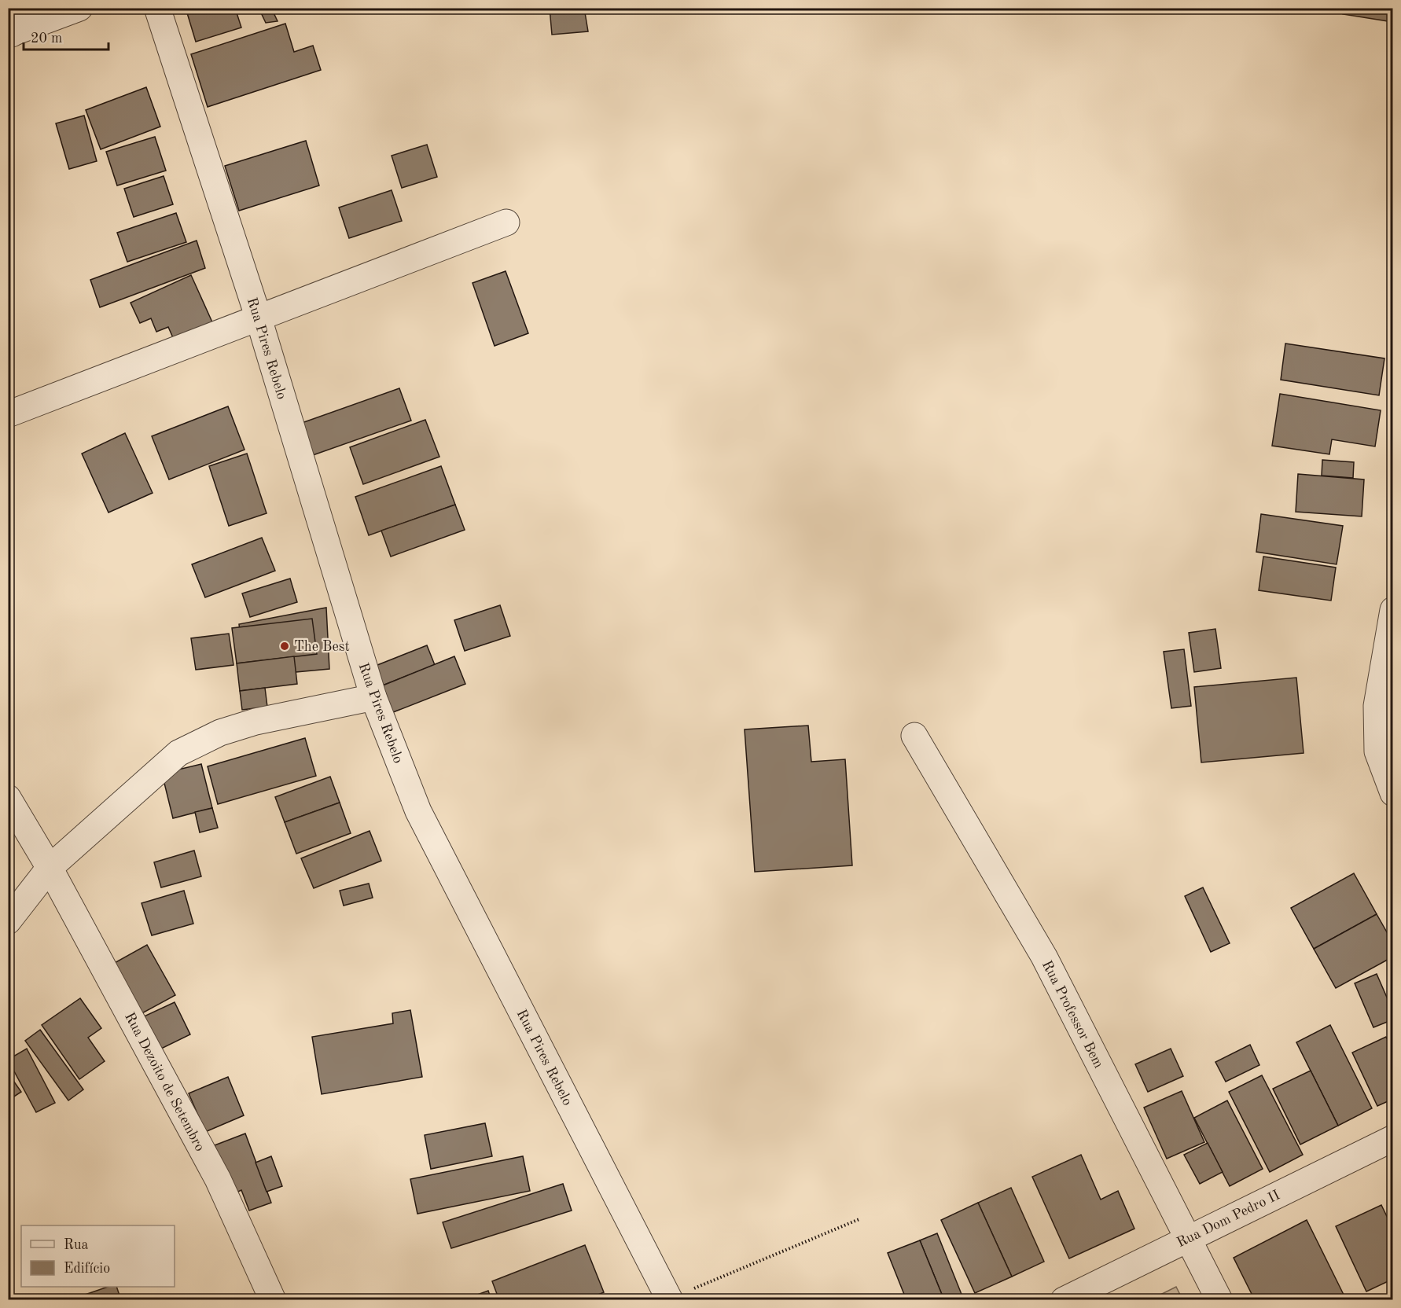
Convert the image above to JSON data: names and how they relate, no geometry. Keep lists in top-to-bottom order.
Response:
{
  "streets": {
    "street": [
      "Rua Pires Rebelo",
      "Rua Professor Bem",
      "Rua Dezoito de Setembro",
      "Rua Dom Pedro II"
    ]
  },
  "crossings": [
    ["Rua Professor Bem", "Rua Dom Pedro II"]
  ],
  "places": ["The Best"],
  "legend": ["Rua", "Edifício"],
  "scale_bar": "20 m"
}
